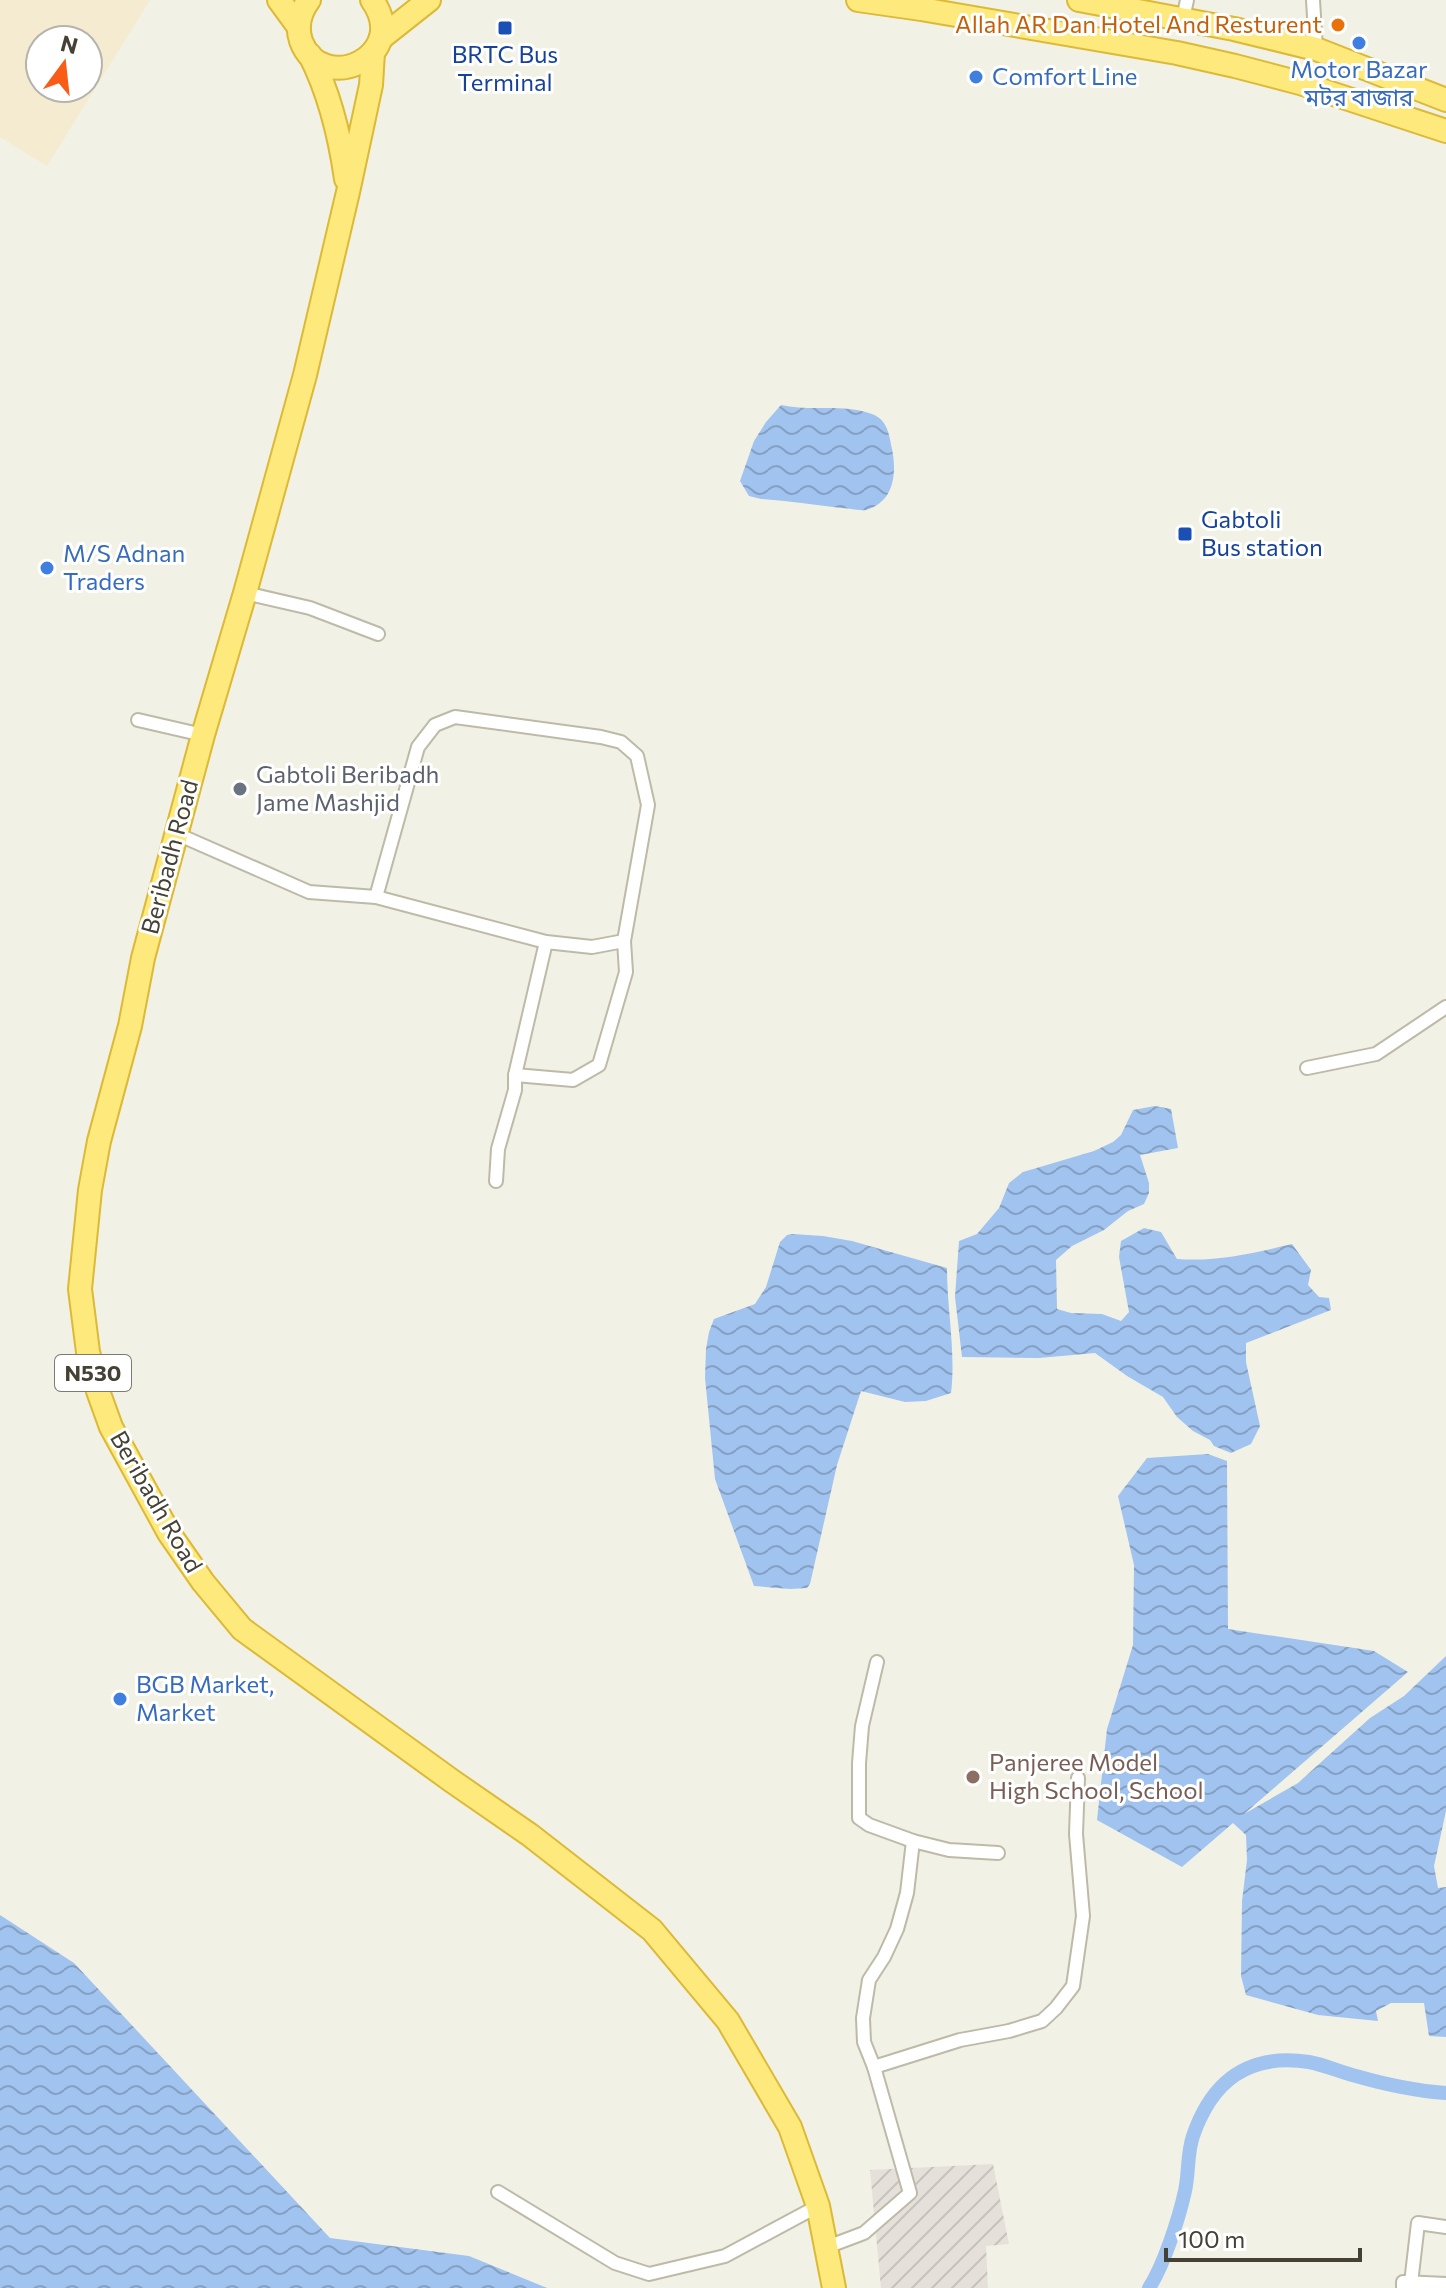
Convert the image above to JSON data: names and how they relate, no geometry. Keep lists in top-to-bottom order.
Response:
{
  "streets": {
    "highway": ["Beribadh Road", "N530"]
  },
  "places": {
    "other": [
      "Allah AR Dan Hotel And Resturent",
      "Motor Bazar মটর বাজার",
      "Comfort Line",
      "M/S Adnan Traders",
      "Gabtoli Beribadh Jame Mashjid",
      "BGB Market, Market",
      "Panjeree Model High School, School"
    ],
    "transit": ["BRTC Bus Terminal", "Gabtoli Bus station"]
  },
  "scale_bar": "100 m",
  "north": "top"
}
